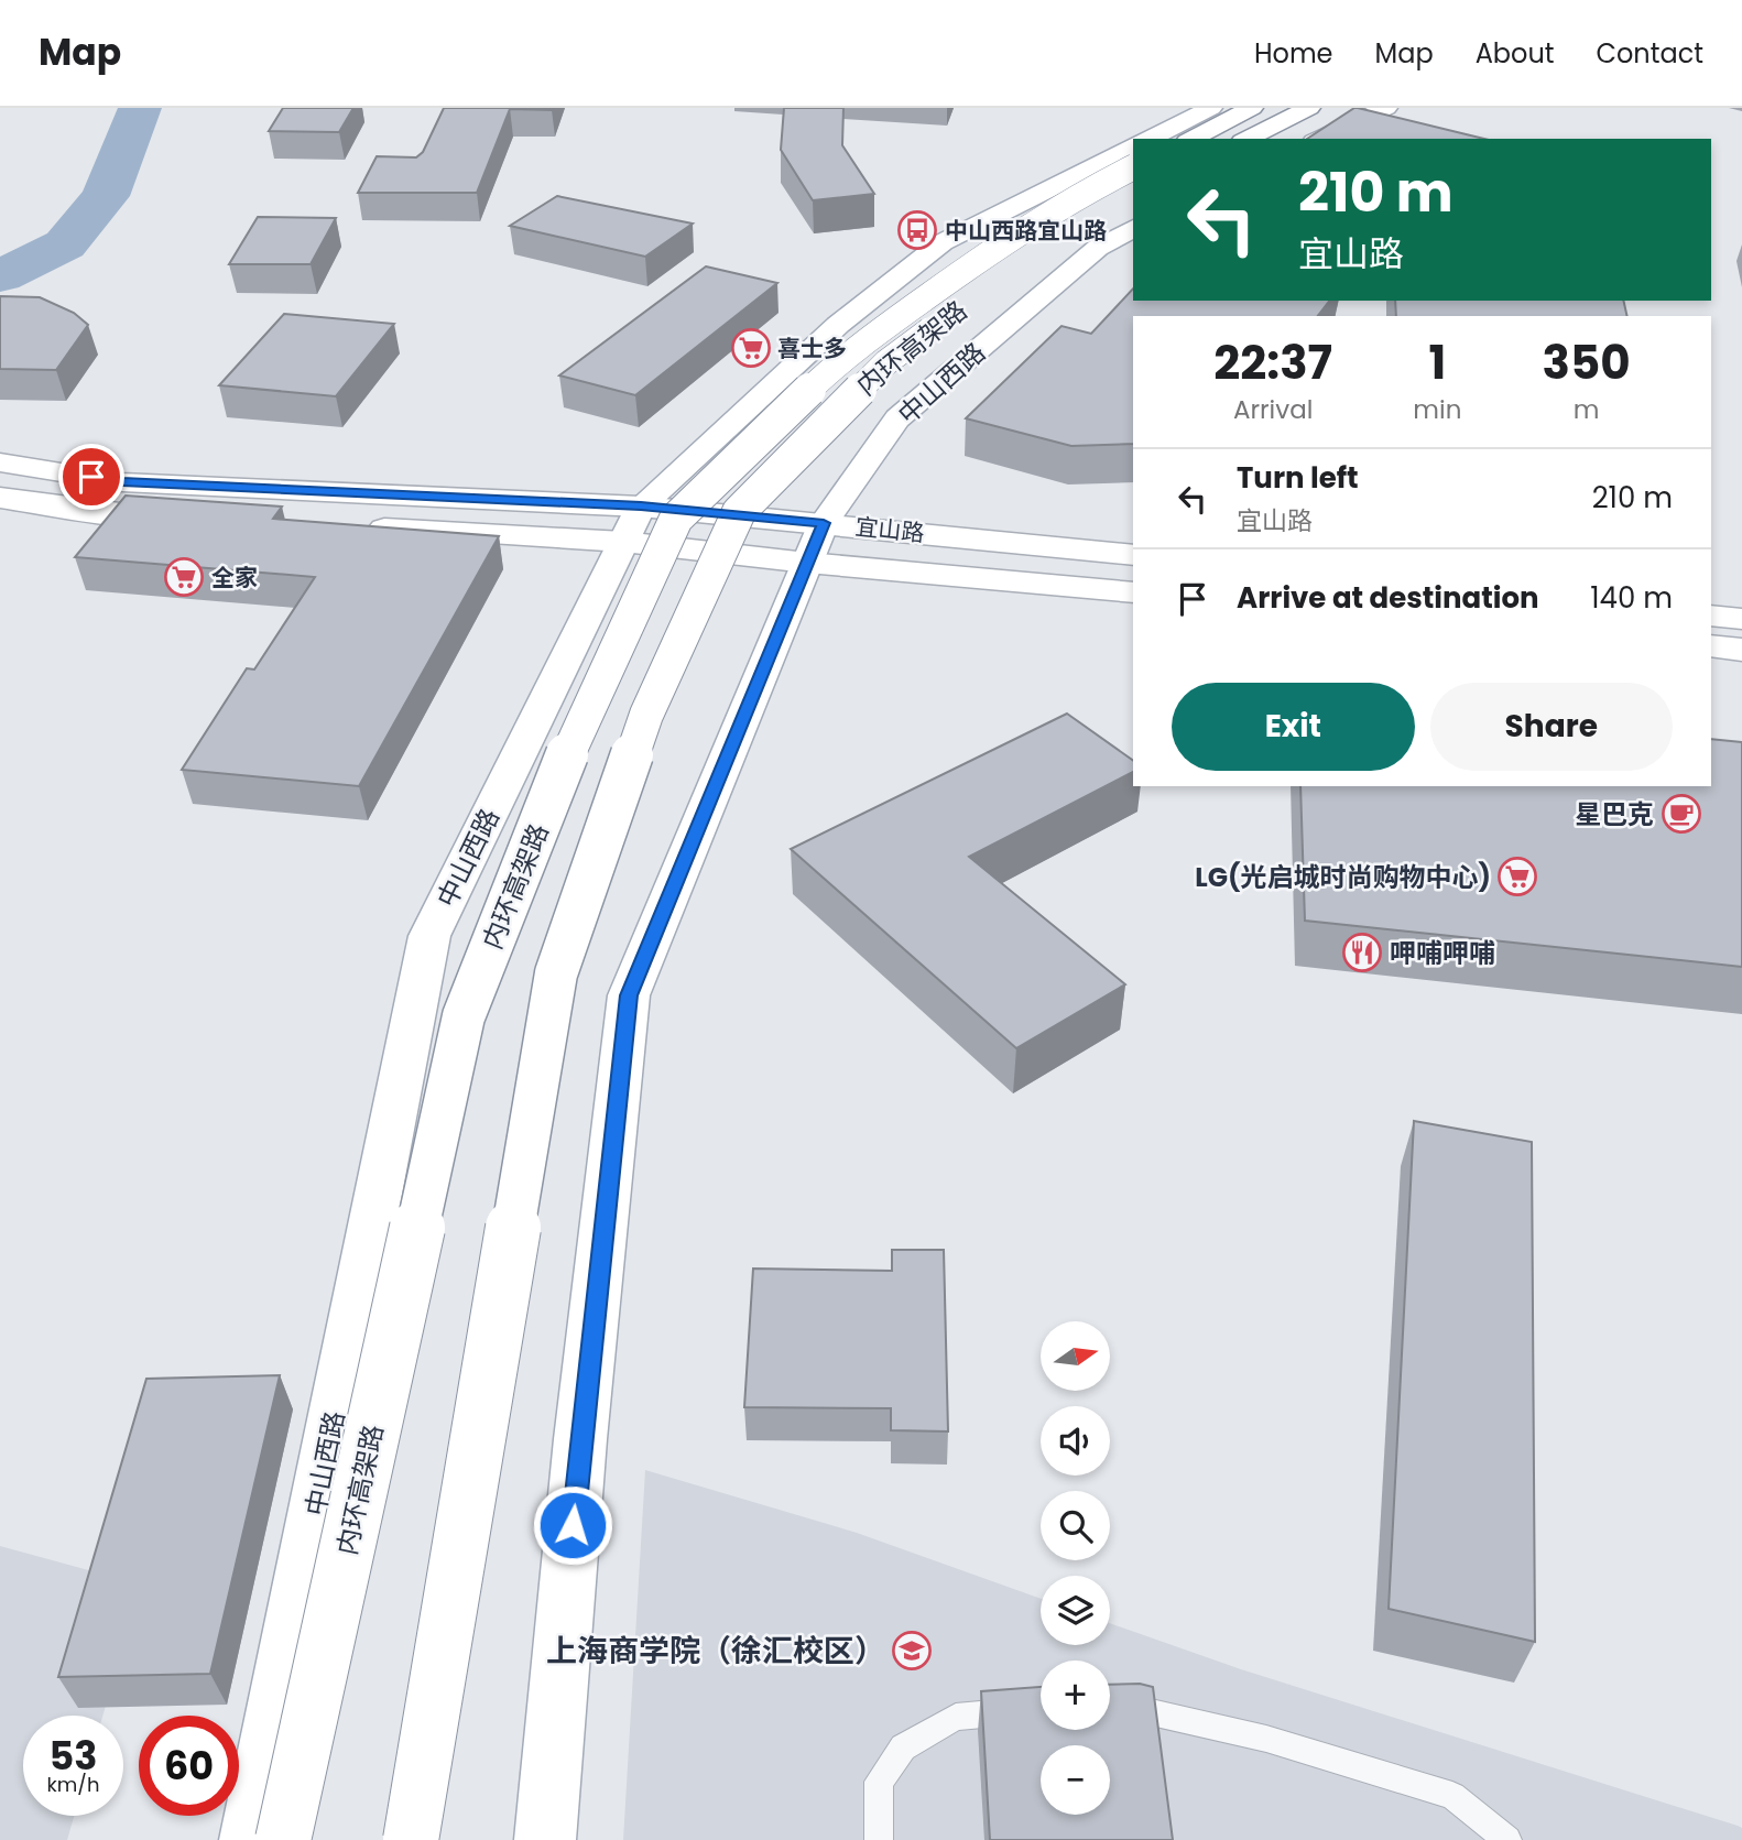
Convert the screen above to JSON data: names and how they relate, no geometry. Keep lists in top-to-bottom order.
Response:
{
  "streets": {
    "main road": ["内环高架路", "中山西路", "宜山路"]
  },
  "crossings": [
    ["中山西路", "宜山路"]
  ],
  "places": {
    "bus stop": ["中山西路宜山路"],
    "supermarket": ["喜士多", "全家", "LG(光启城时尚购物中心)"],
    "cafe": ["星巴克"],
    "restaurant": ["呷哺呷哺"],
    "school or university": ["上海商学院（徐汇校区）"]
  },
  "north": "right",
  "page": {
    "header": "Map",
    "nav": [
      "Home",
      "Map",
      "About",
      "Contact"
    ],
    "turn": ["210 m", "宜山路"],
    "eta": [
      "22:37",
      "Arrival",
      "1",
      "min",
      "350",
      "m"
    ],
    "list": [
      {
        "name": "Turn left",
        "note": "宜山路",
        "value": "210 m"
      },
      {
        "name": "Arrive at destination",
        "value": "140 m"
      }
    ],
    "buttons": ["Exit", "Share"],
    "map_buttons": ["+", "−"],
    "speed": "53 km/h",
    "limit": "60"
  }
}
